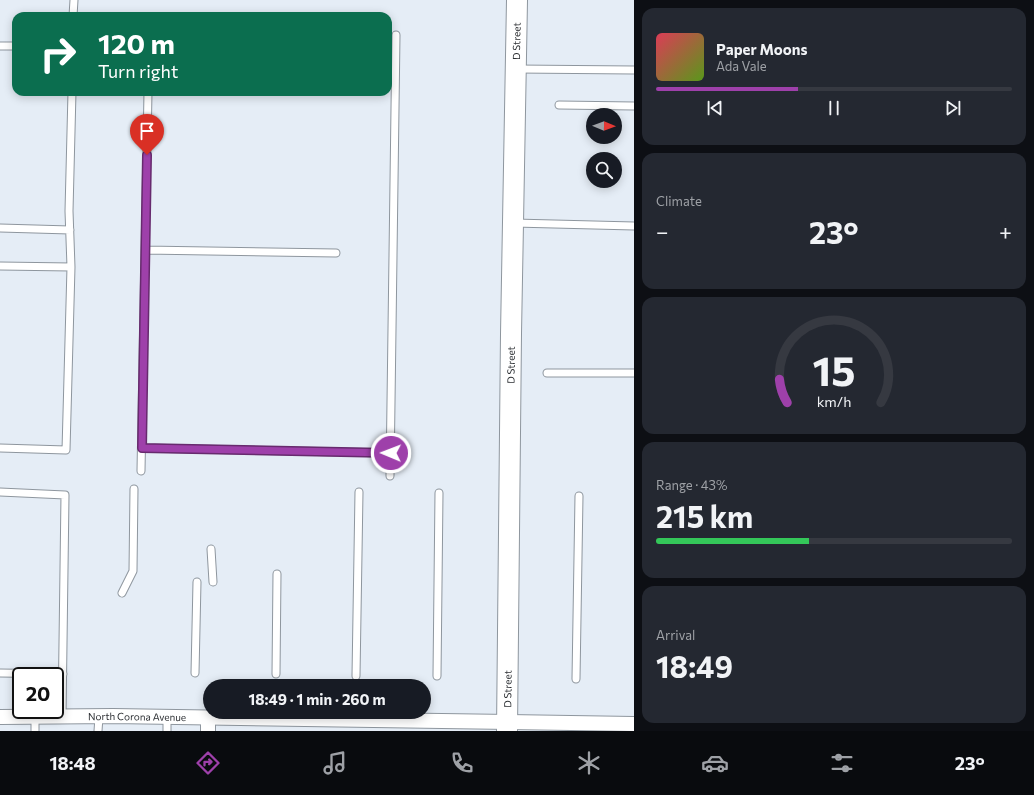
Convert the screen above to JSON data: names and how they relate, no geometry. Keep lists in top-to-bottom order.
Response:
{
  "streets": {
    "street": ["D Street", "North Corona Avenue"]
  },
  "crossings": [
    ["D Street", "North Corona Avenue"]
  ],
  "north": "right",
  "page": {
    "turn": ["120 m", "Turn right"],
    "song": ["Paper Moons", "Ada Vale"],
    "tile": [
      "Climate",
      ["Range · 43%", "215 km"],
      ["Arrival", "18:49"]
    ],
    "heat": ["−", "23°", "+"],
    "limit": "20",
    "trip": "18:49 · 1 min · 260 m",
    "tabs": ["18:48", "23°"],
    "gauge": ["15", "km/h"]
  }
}
